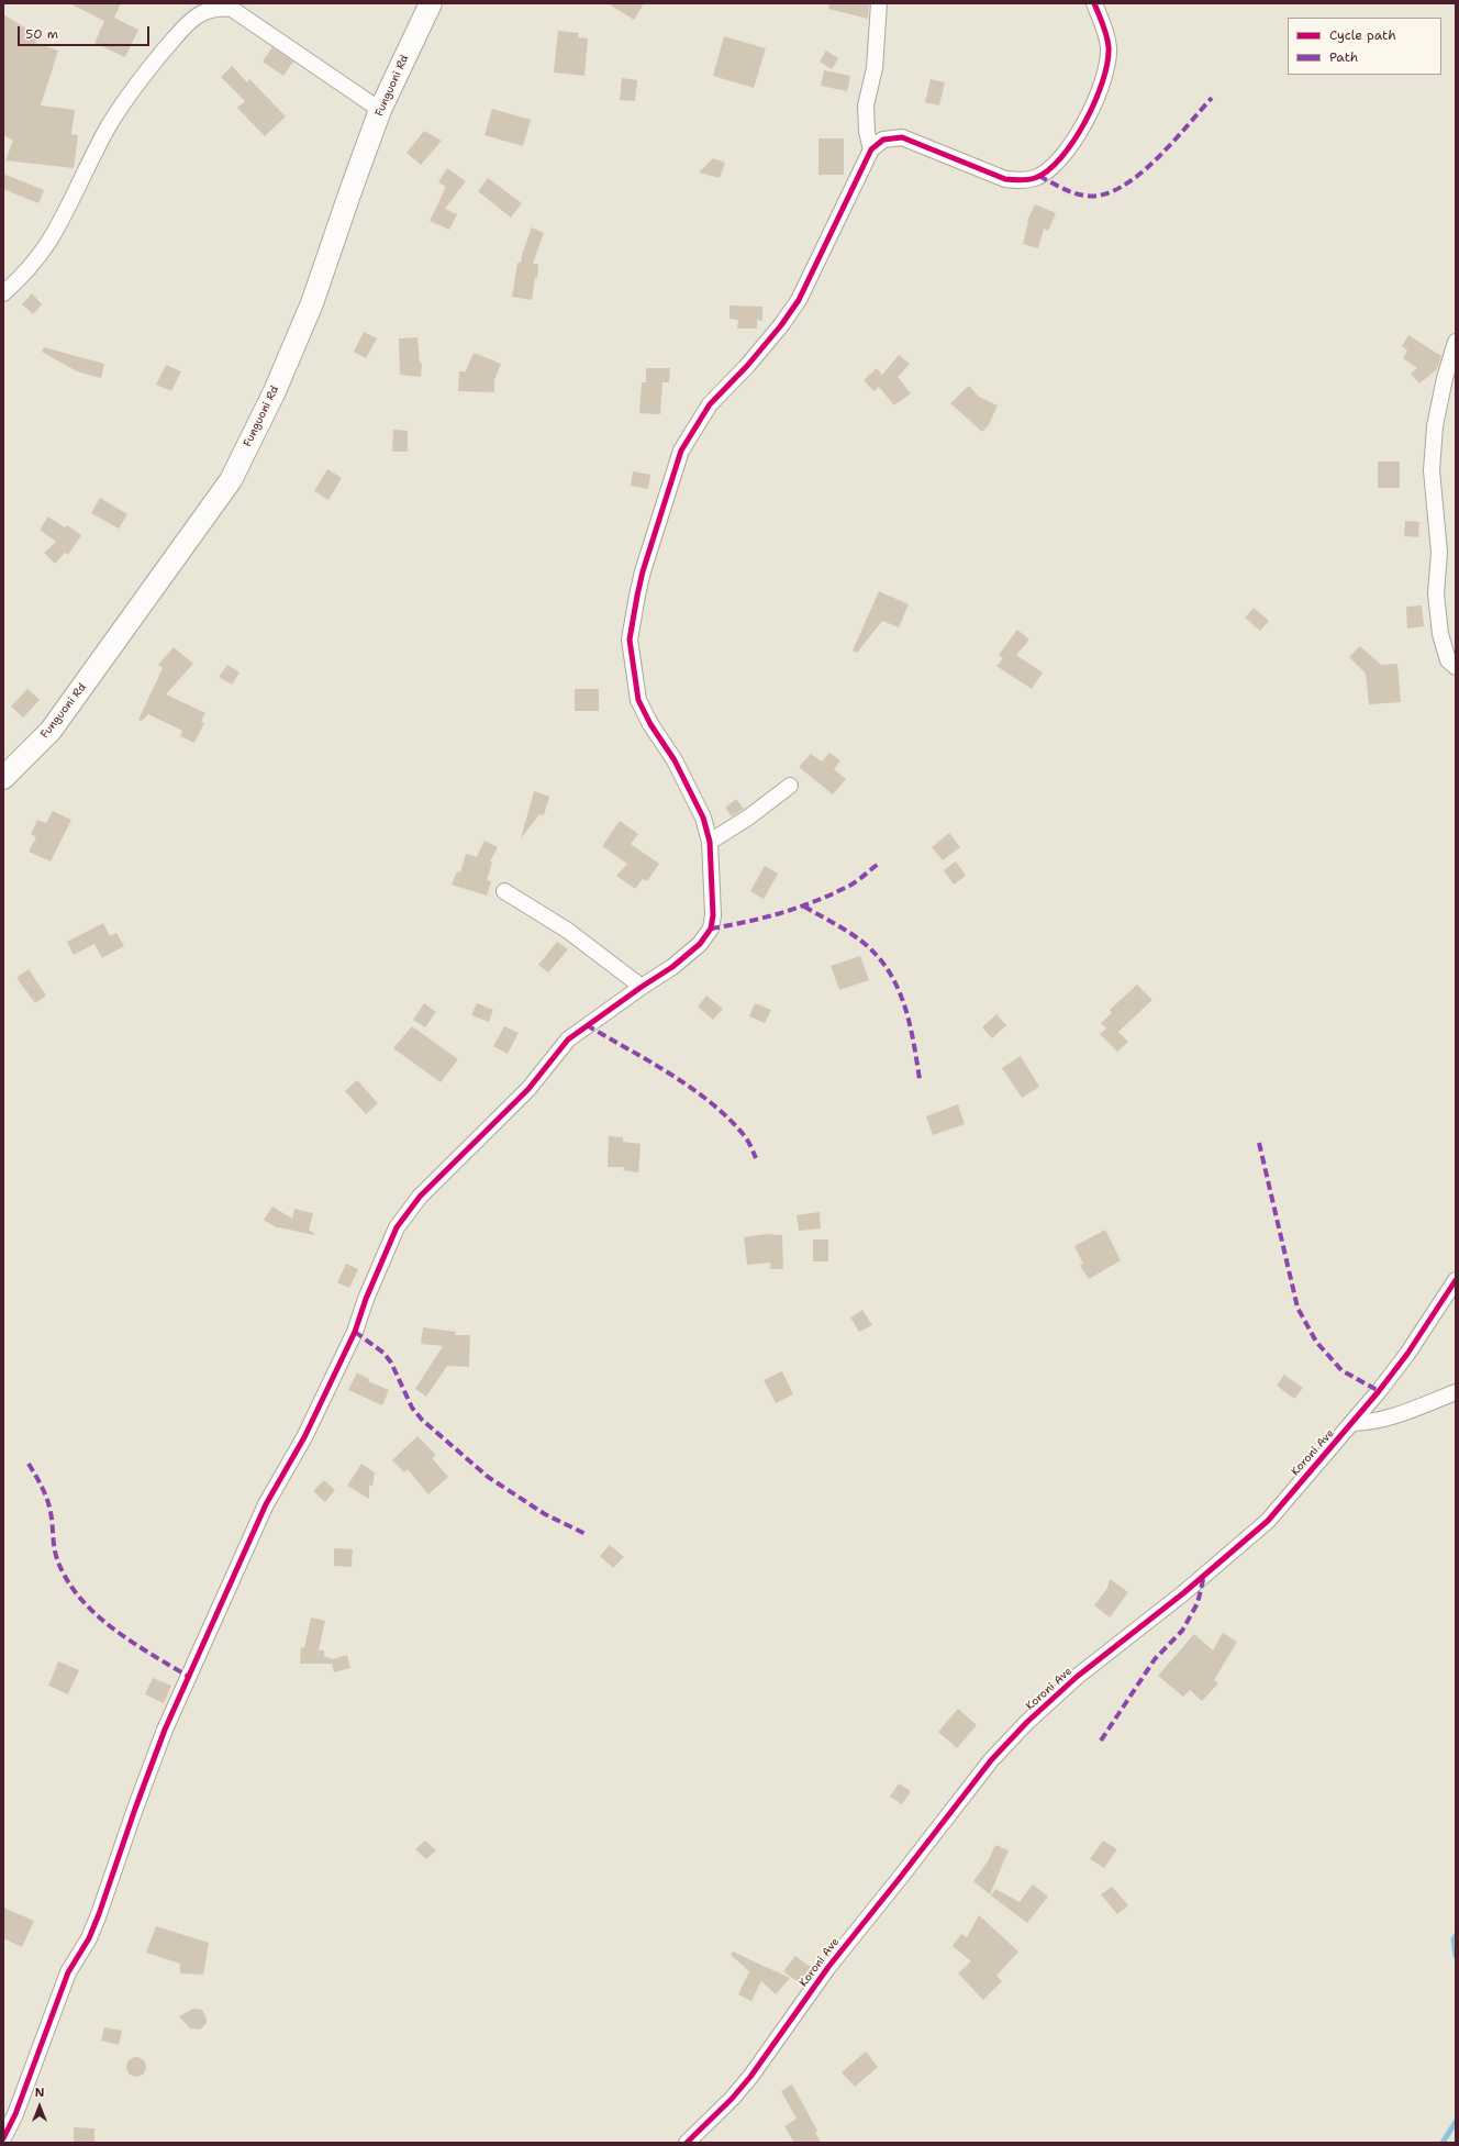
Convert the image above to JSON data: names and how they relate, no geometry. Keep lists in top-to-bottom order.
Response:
{
  "streets": {
    "street": ["Funguoni Rd", "Koroni Ave"]
  },
  "legend": ["Cycle path", "Path"],
  "scale_bar": "50 m",
  "north": "top"
}
